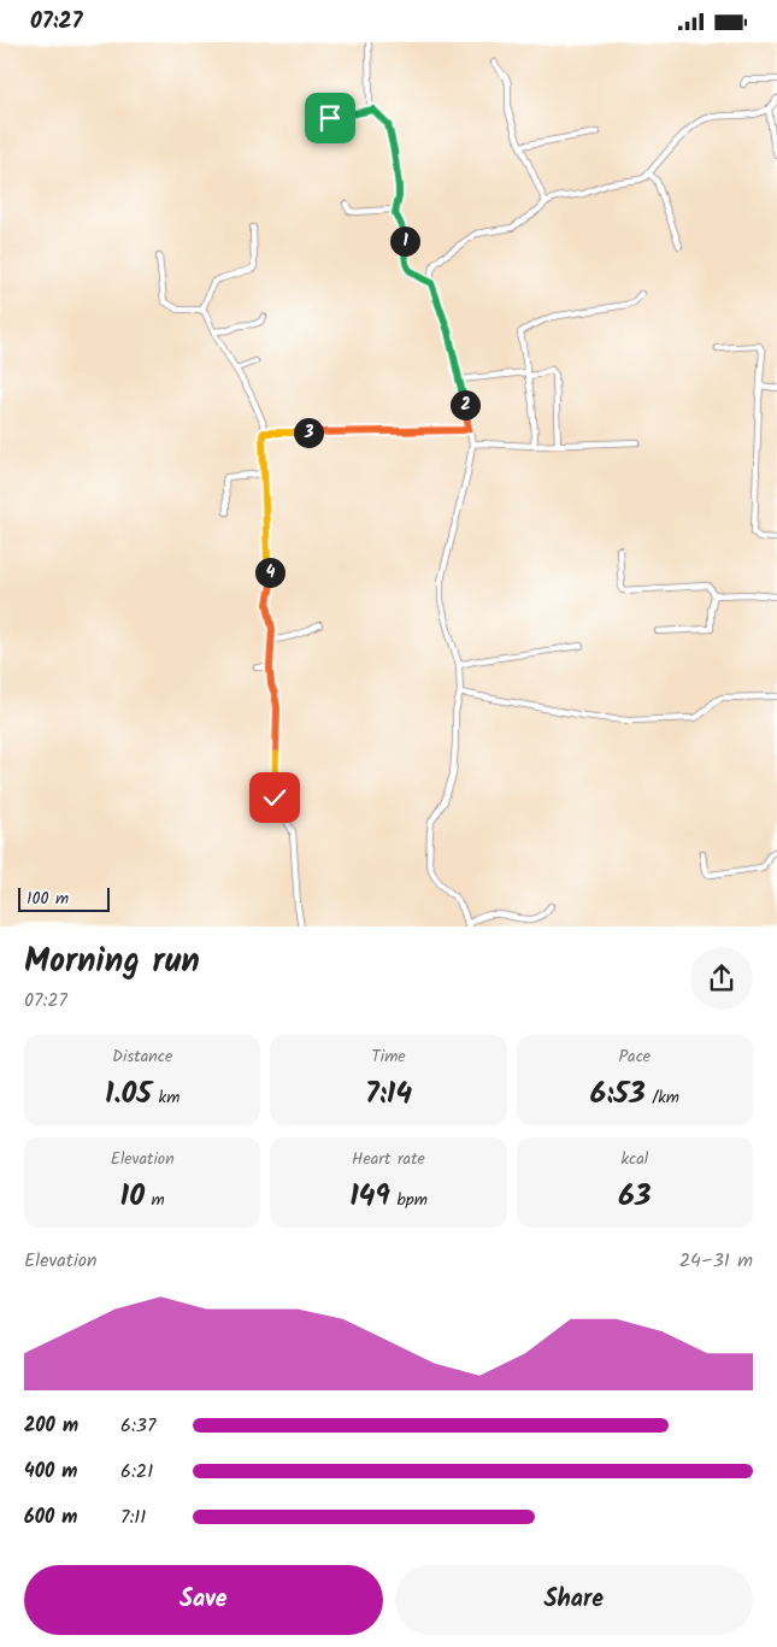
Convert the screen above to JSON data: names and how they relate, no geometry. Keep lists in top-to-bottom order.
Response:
{
  "scale_bar": "100 m",
  "page": {
    "status": "07:27",
    "pins": [
      "1",
      "2",
      "3",
      "4"
    ],
    "scale": "100 m",
    "heading": ["Morning run", "07:27"],
    "stats": [
      ["Distance", "1.05 km"],
      ["Time", "7:14"],
      ["Pace", "6:53 /km"],
      ["Elevation", "10 m"],
      ["Heart rate", "149 bpm"],
      ["kcal", "63"]
    ],
    "chart": ["Elevation", "24–31 m"],
    "list": [
      {
        "name": "200 m",
        "note": "6:37"
      },
      {
        "name": "400 m",
        "note": "6:21"
      },
      {
        "name": "600 m",
        "note": "7:11"
      }
    ],
    "buttons": ["Save", "Share"]
  }
}
